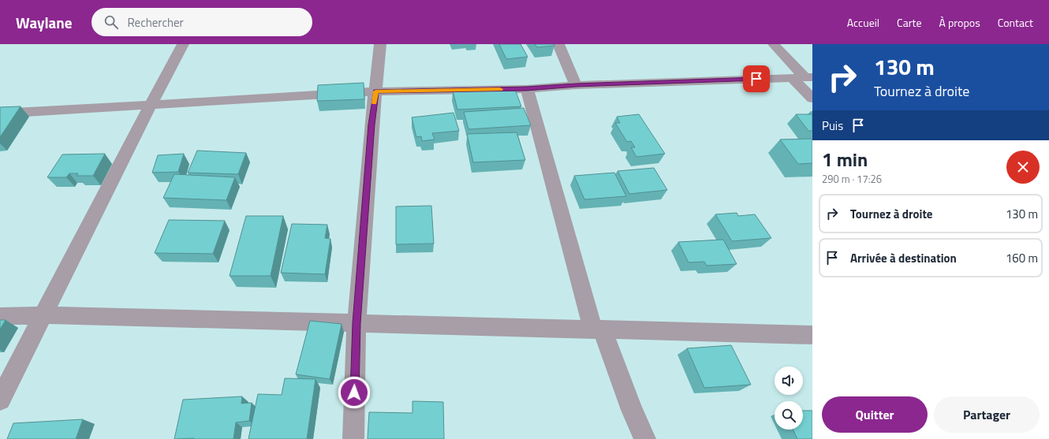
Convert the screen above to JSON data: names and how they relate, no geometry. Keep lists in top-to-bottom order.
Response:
{
  "page": {
    "header": "Waylane",
    "search": "Rechercher",
    "nav": [
      "Accueil",
      "Carte",
      "À propos",
      "Contact"
    ],
    "turn": ["130 m", "Tournez à droite"],
    "then": "Puis",
    "heading": ["1 min", "290 m · 17:26"],
    "list": [
      {
        "name": "Tournez à droite",
        "value": "130 m"
      },
      {
        "name": "Arrivée à destination",
        "value": "160 m"
      }
    ],
    "buttons": ["Quitter", "Partager"]
  }
}
